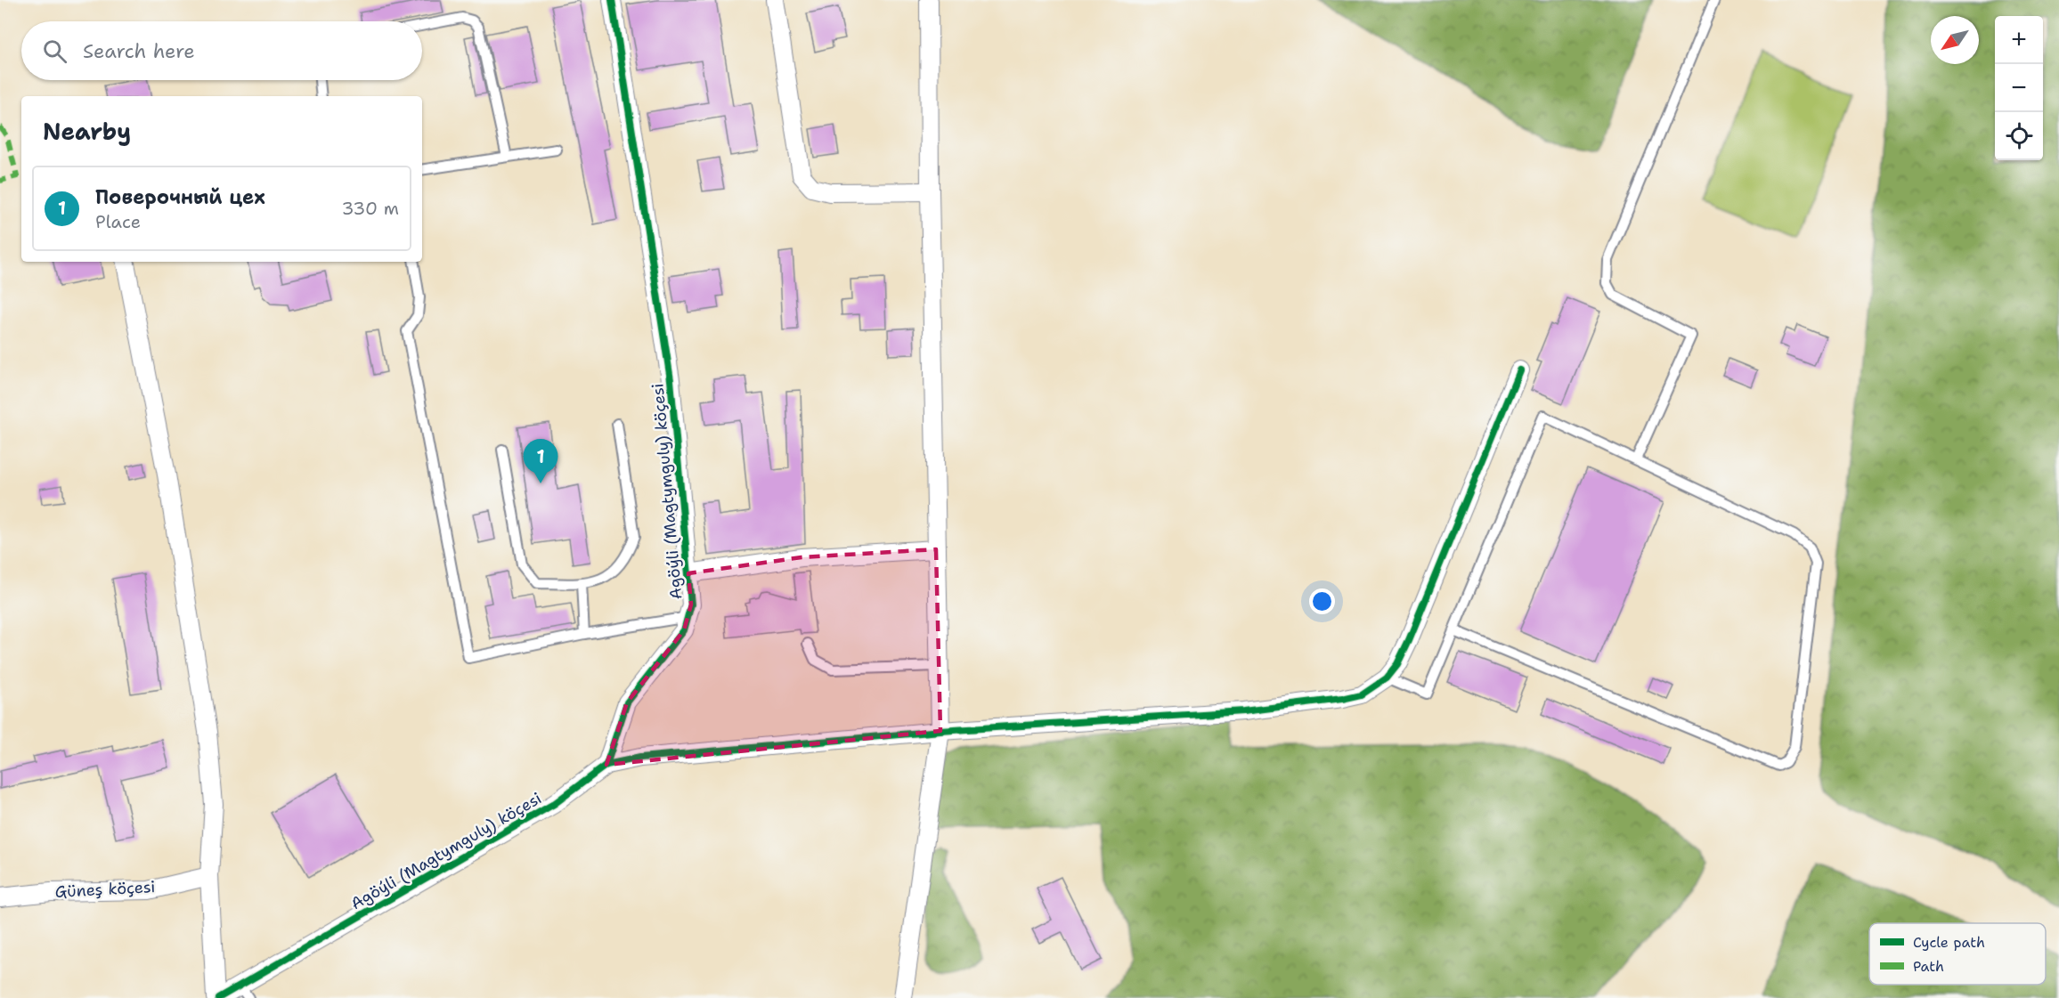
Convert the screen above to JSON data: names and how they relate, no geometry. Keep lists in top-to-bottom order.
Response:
{
  "streets": {
    "street": ["Agöýli (Magtymguly) köçesi", "Güneş köçesi"]
  },
  "legend": ["Cycle path", "Path"],
  "north": "bottom left",
  "page": {
    "map_buttons": ["+", "−"],
    "search": "Search here",
    "heading": "Nearby",
    "list": [
      {
        "mark": "1",
        "name": "Поверочный цех",
        "note": "Place",
        "value": "330 m"
      }
    ],
    "pins": "1"
  }
}
